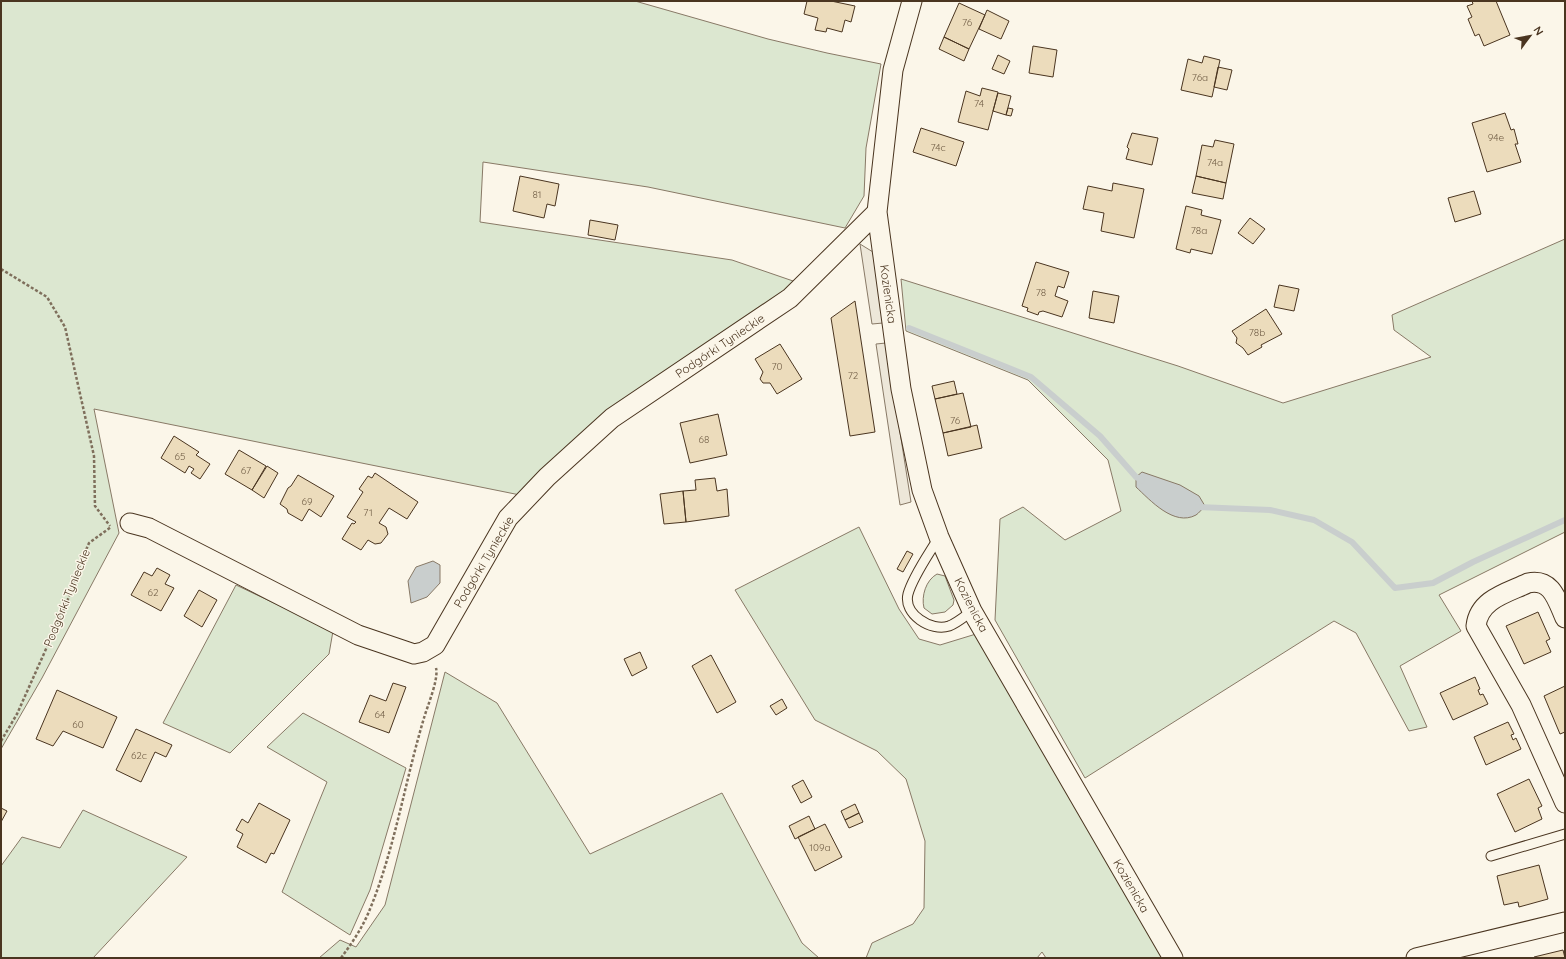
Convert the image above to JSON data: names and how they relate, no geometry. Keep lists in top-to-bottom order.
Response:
{
  "streets": {
    "street": ["Kozienicka", "Podgórki Tynieckie"]
  },
  "crossings": [
    ["Kozienicka", "Podgórki Tynieckie"]
  ],
  "house_numbers": [
    "76",
    "76a",
    "74",
    "94e",
    "74c",
    "74a",
    "81",
    "78a",
    "78",
    "78b",
    "70",
    "72",
    "76",
    "68",
    "65",
    "67",
    "69",
    "71",
    "62",
    "64",
    "60",
    "62c",
    "109a"
  ],
  "north": "top right"
}
